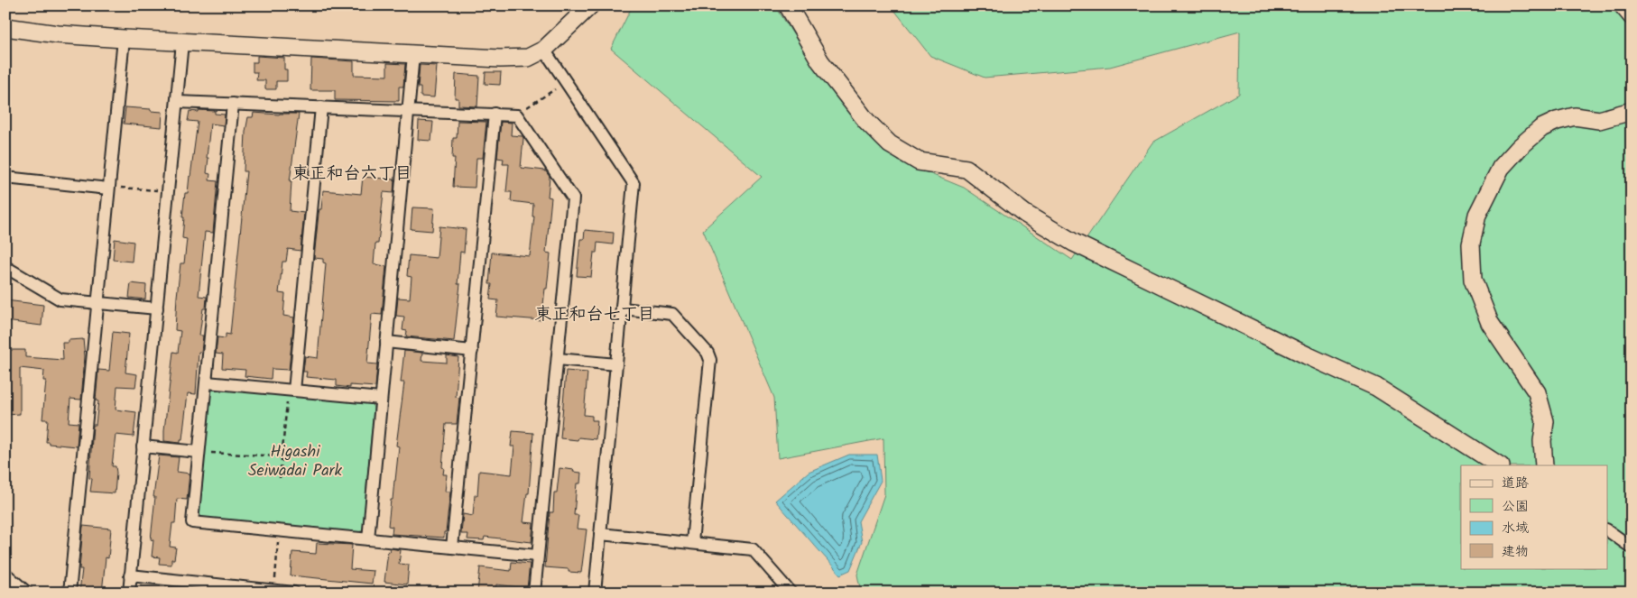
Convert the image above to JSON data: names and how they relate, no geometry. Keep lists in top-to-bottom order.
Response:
{
  "districts": ["東正和台六丁目", "東正和台七丁目"],
  "parks": ["Higashi Seiwadai Park"],
  "legend": [
    "道路",
    "公園",
    "水域",
    "建物"
  ]
}
